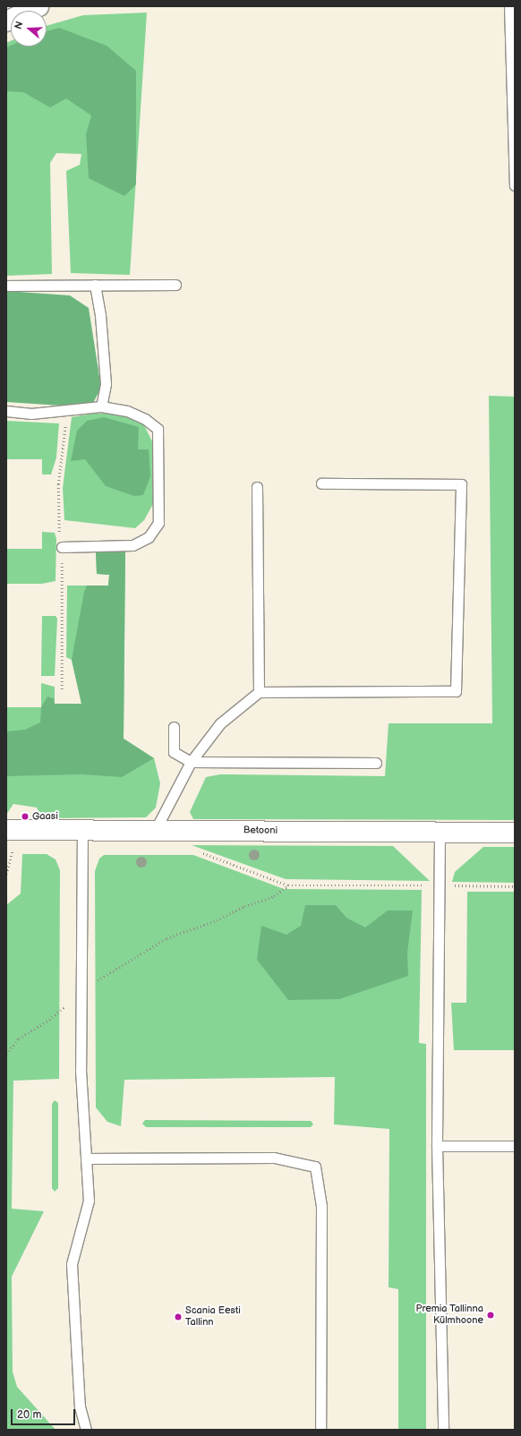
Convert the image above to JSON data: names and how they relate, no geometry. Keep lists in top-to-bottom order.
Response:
{
  "streets": {
    "street": ["Betooni"]
  },
  "places": ["Gaasi", "Premia Tallinna Külmhoone", "Scania Eesti Tallinn"],
  "scale_bar": "20 m",
  "north": "left"
}
